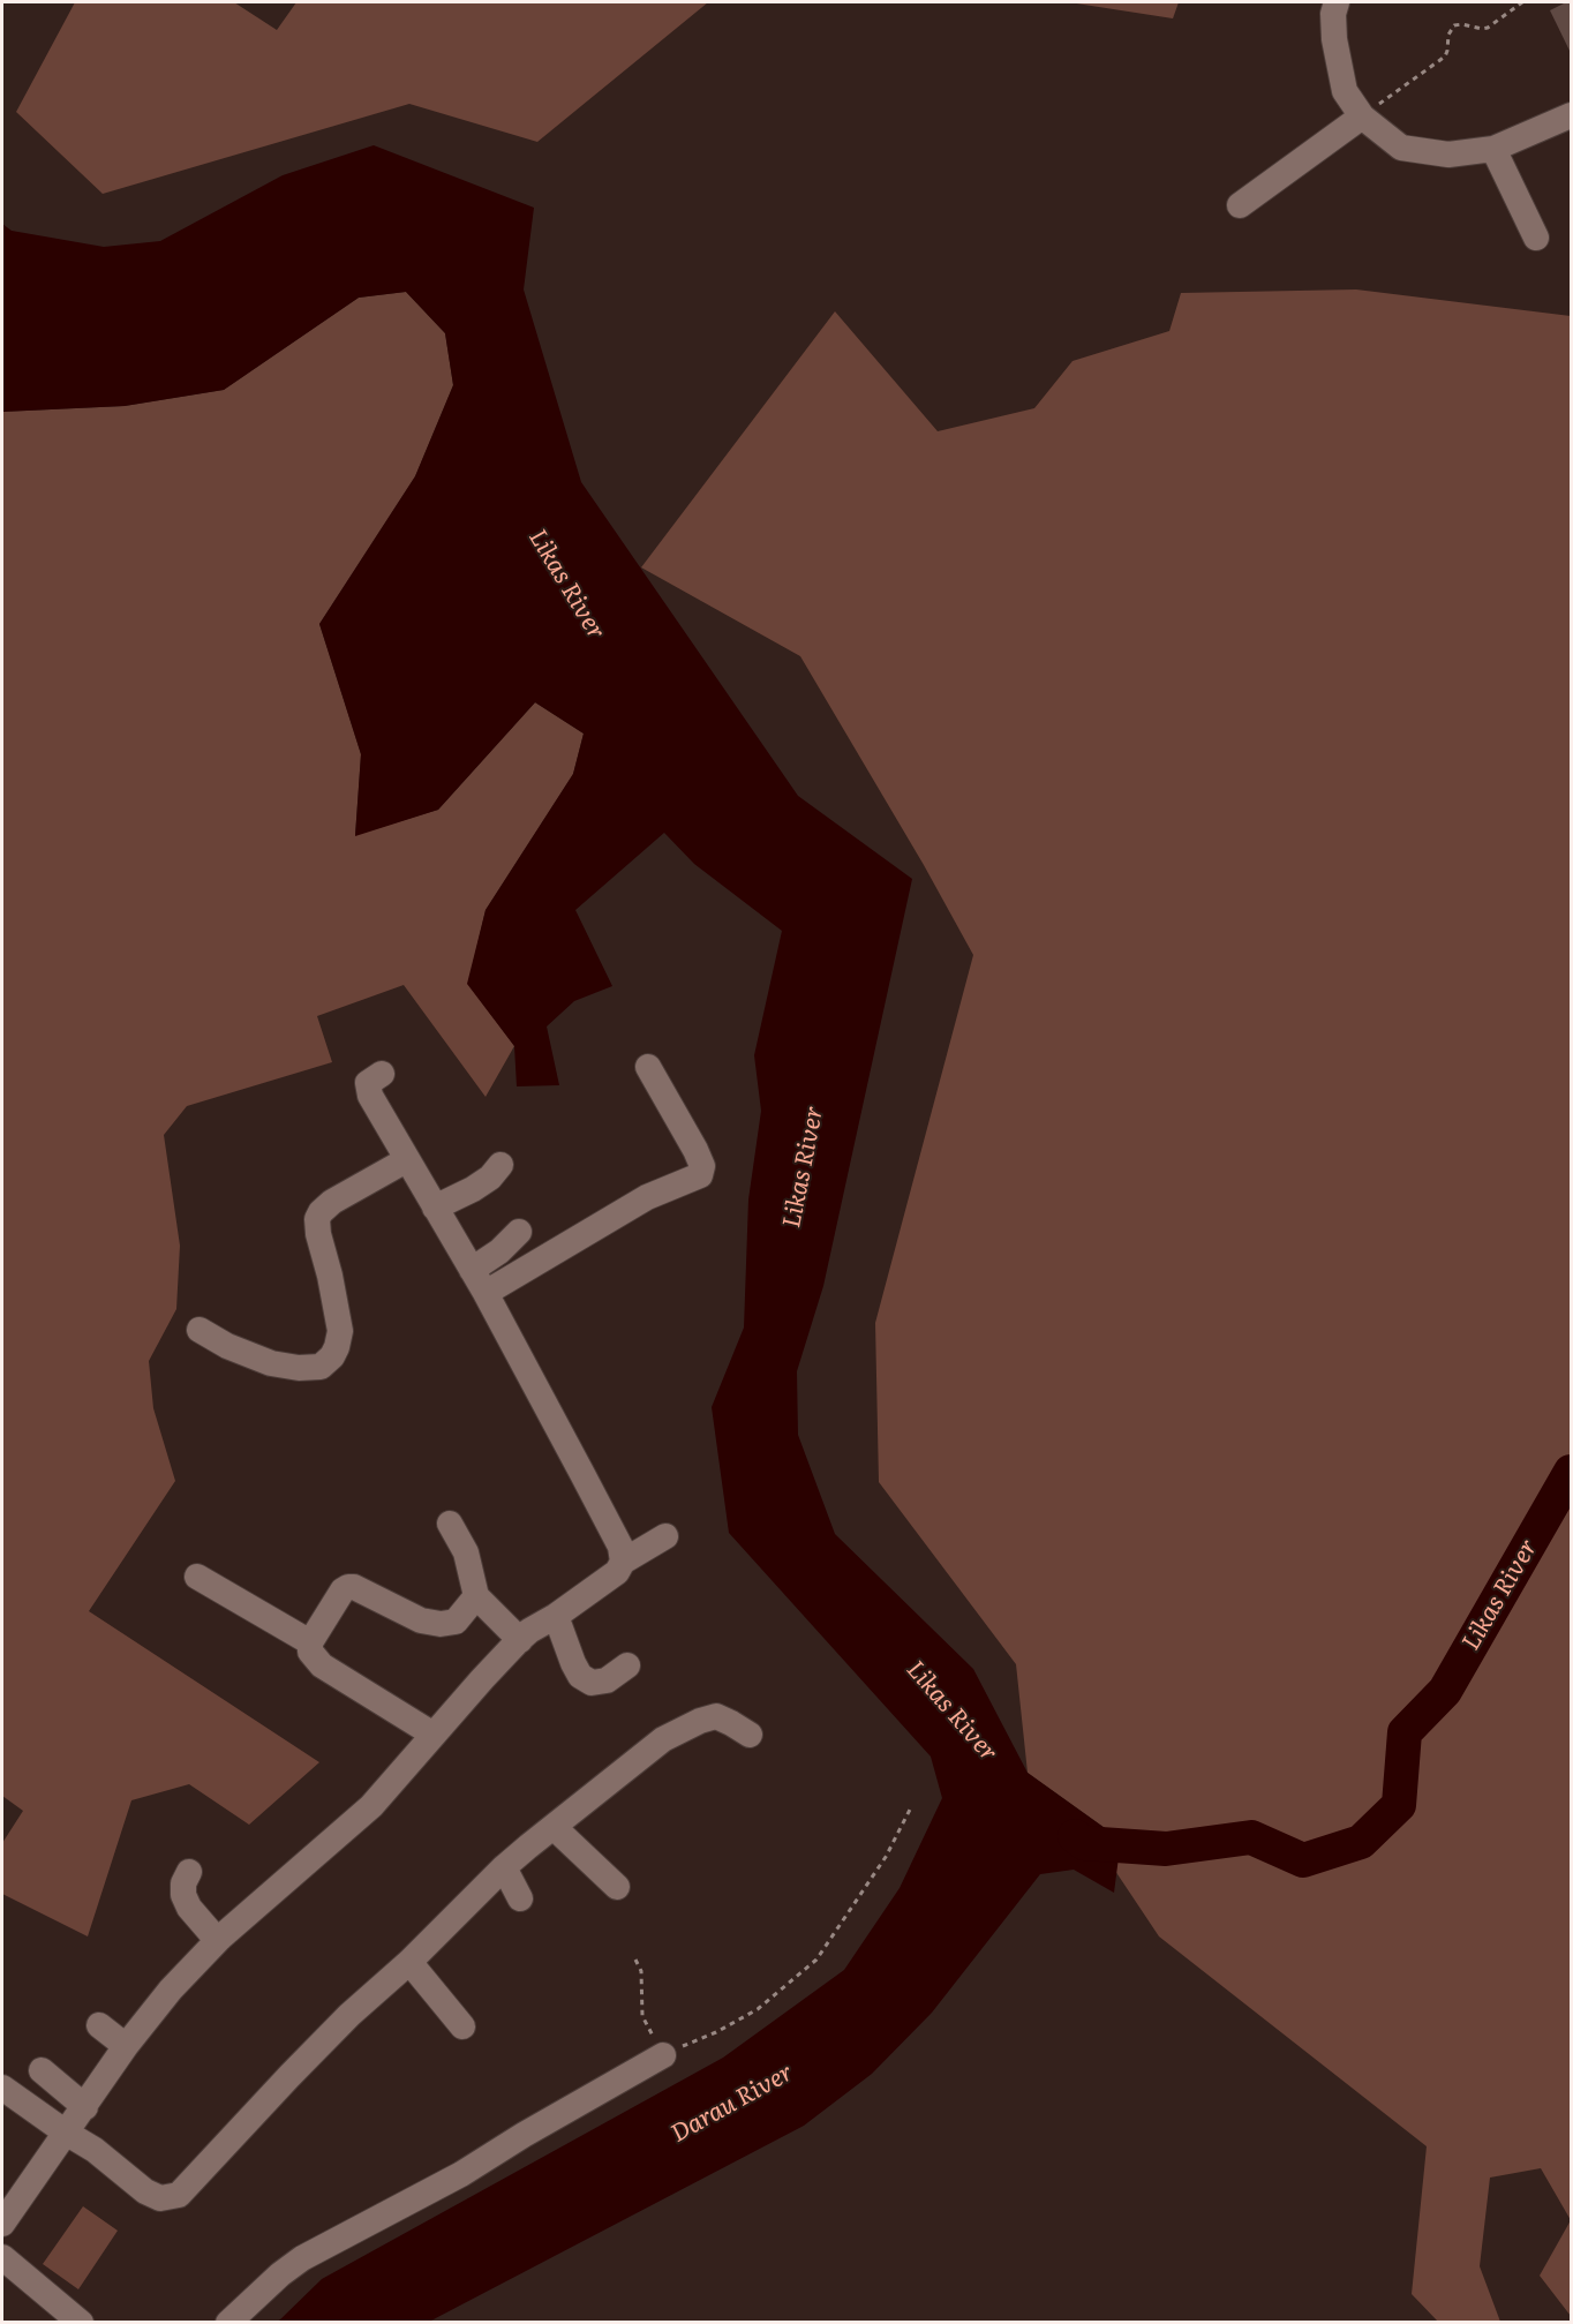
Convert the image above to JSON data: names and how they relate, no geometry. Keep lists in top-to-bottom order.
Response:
{
  "water": ["Likas River", "Darau River"]
}
